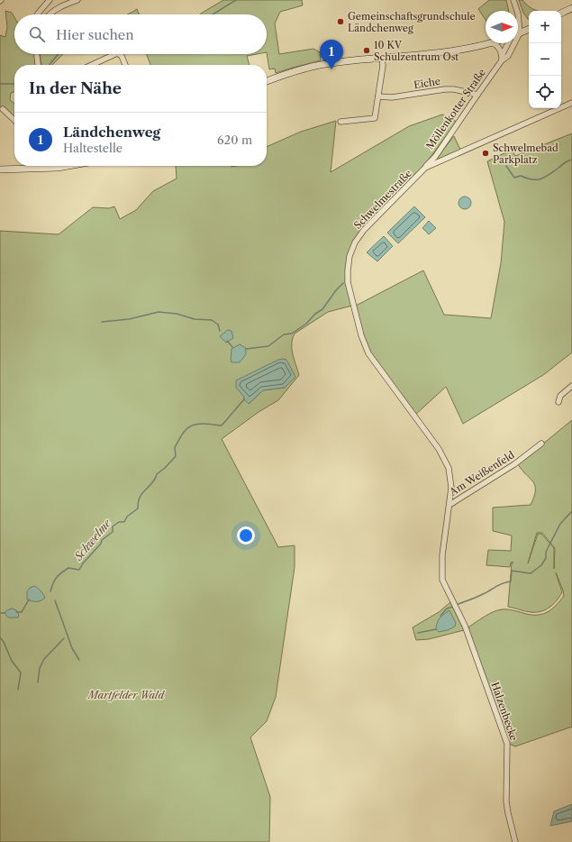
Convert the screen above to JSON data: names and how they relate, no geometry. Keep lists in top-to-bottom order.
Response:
{
  "streets": {
    "street": [
      "Eiche",
      "Möllenkotter Straße",
      "Schwelmestraße",
      "Am Weißenfeld",
      "Halzenbecke"
    ]
  },
  "crossings": [
    ["Eiche", "Möllenkotter Straße"],
    ["Möllenkotter Straße", "Schwelmestraße"],
    ["Schwelmestraße", "Am Weißenfeld"],
    ["Am Weißenfeld", "Halzenbecke"]
  ],
  "water": ["Schwelme"],
  "parks": ["Martfelder Wald"],
  "places": ["Gemeinschaftsgrundschule Ländchenweg", "10 KV Schulzentrum Ost", "Schwelmebad Parkplatz"],
  "north": "right",
  "page": {
    "map_buttons": ["+", "−"],
    "search": "Hier suchen",
    "pins": "1",
    "heading": "In der Nähe",
    "list": [
      {
        "mark": "1",
        "name": "Ländchenweg",
        "note": "Haltestelle",
        "value": "620 m"
      }
    ]
  }
}
